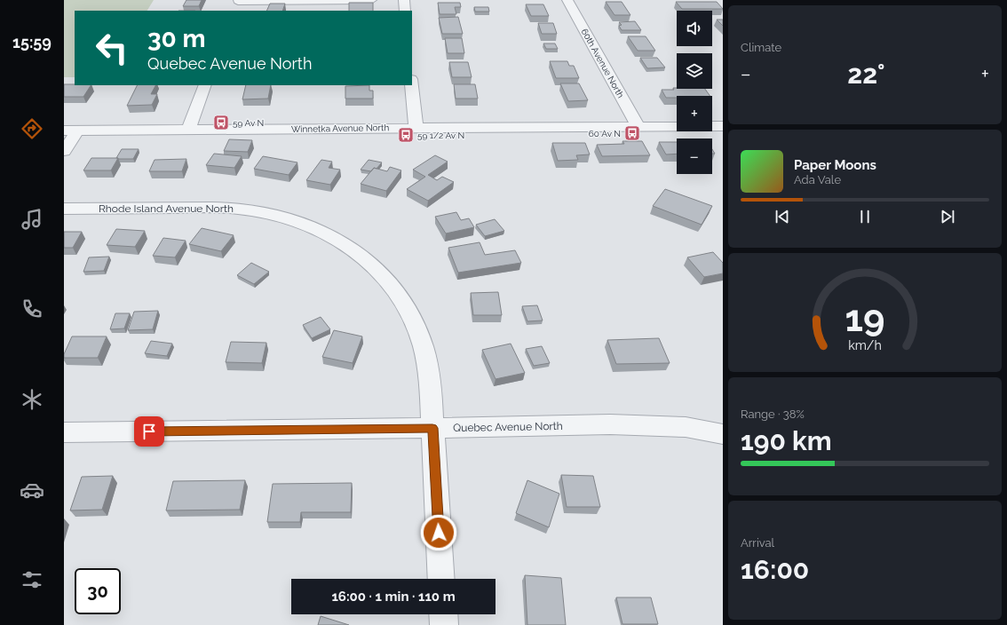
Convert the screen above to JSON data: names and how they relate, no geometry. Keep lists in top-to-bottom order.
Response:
{
  "streets": {
    "street": [
      "60th Avenue North",
      "Winnetka Avenue North",
      "Rhode Island Avenue North",
      "Quebec Avenue North"
    ]
  },
  "crossings": [
    ["60th Avenue North", "Winnetka Avenue North"],
    ["Rhode Island Avenue North", "Quebec Avenue North"]
  ],
  "places": {
    "bus stop": ["59 Av N", "60 Av N", "59 1/2 Av N"]
  },
  "page": {
    "tabs": "15:59",
    "tile": [
      "Climate",
      ["Range · 38%", "190 km"],
      ["Arrival", "16:00"]
    ],
    "map_buttons": ["+", "−"],
    "turn": ["30 m", "Quebec Avenue North"],
    "heat": ["−", "22°", "+"],
    "song": ["Paper Moons", "Ada Vale"],
    "limit": "30",
    "trip": "16:00 · 1 min · 110 m",
    "gauge": ["19", "km/h"]
  }
}
